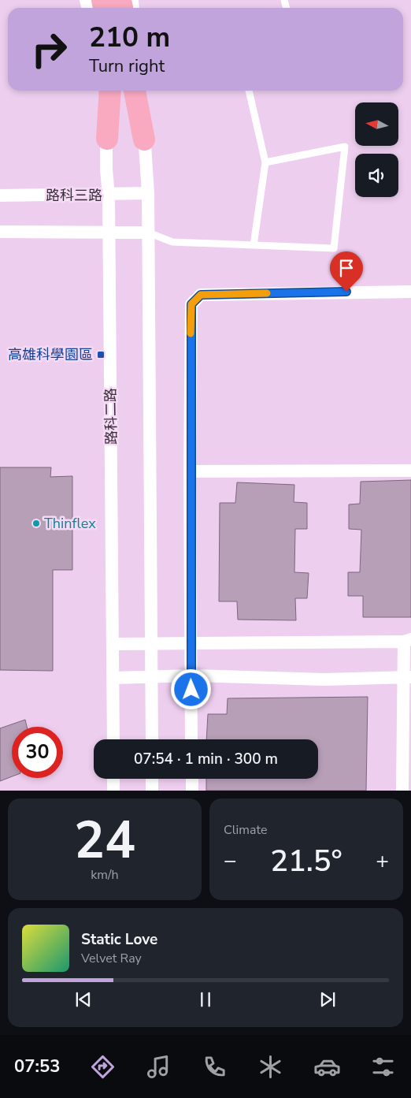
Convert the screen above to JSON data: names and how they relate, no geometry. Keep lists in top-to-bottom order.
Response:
{
  "streets": {
    "street": ["路科三路", "路科二路"]
  },
  "crossings": [
    ["路科三路", "路科二路"]
  ],
  "places": {
    "transit": ["高雄科學園區"],
    "other": ["Thinflex"]
  },
  "north": "left",
  "page": {
    "turn": ["210 m", "Turn right"],
    "limit": "30",
    "trip": "07:54 · 1 min · 300 m",
    "tile": [
      ["24", "km/h"],
      "Climate"
    ],
    "heat": ["−", "21.5°", "+"],
    "song": ["Static Love", "Velvet Ray"],
    "tabs": "07:53"
  }
}
